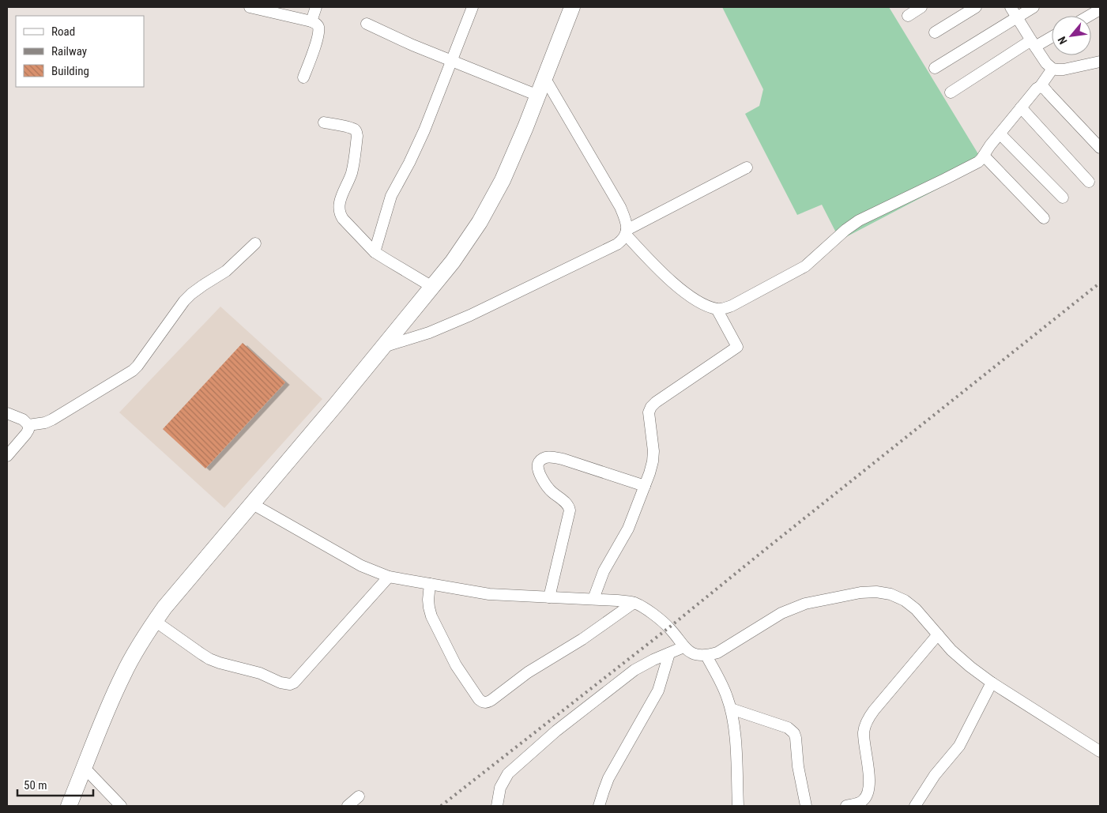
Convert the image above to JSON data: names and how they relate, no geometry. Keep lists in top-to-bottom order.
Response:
{
  "legend": ["Road", "Railway", "Building"],
  "scale_bar": "50 m",
  "north": "bottom left"
}
